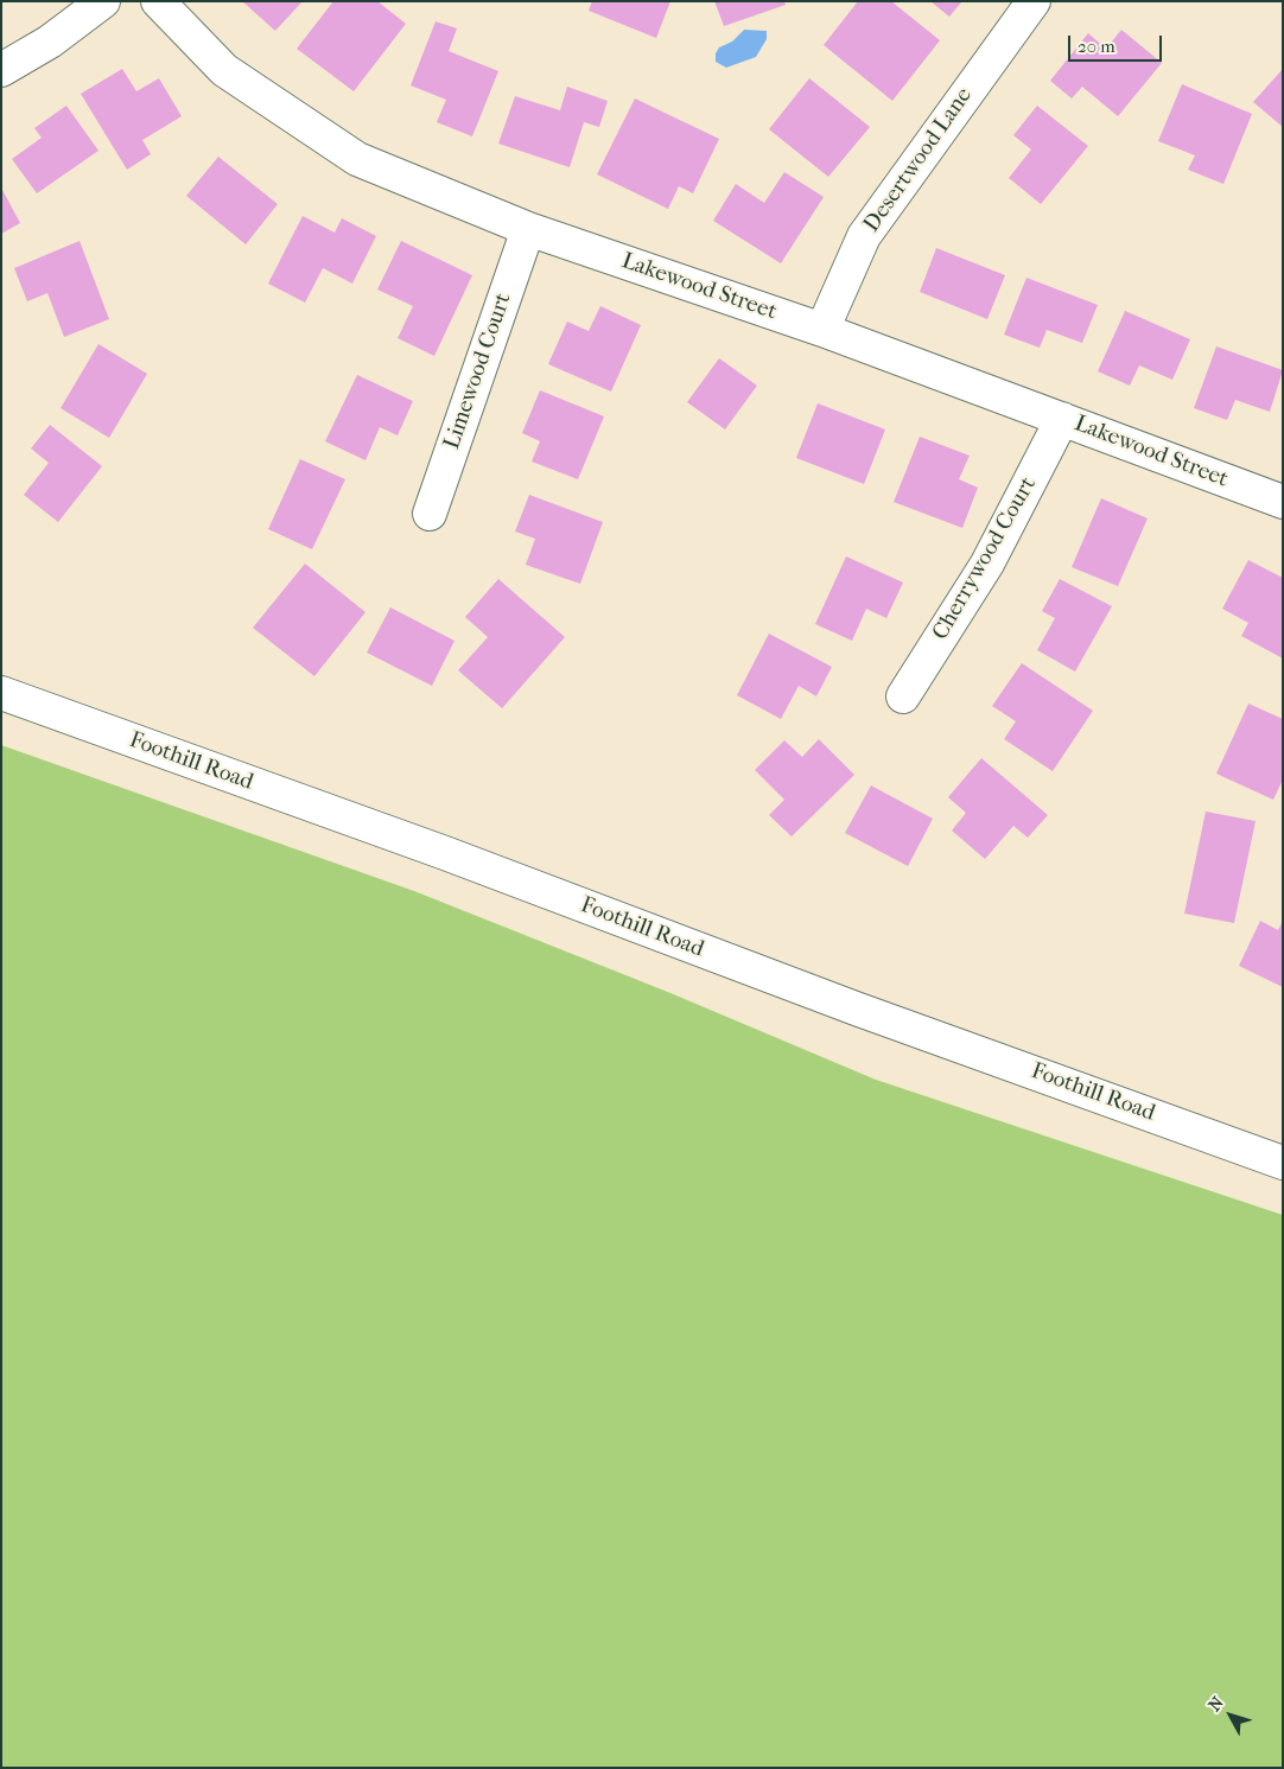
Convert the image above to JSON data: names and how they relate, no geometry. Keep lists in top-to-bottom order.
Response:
{
  "streets": {
    "street": [
      "Desertwood Lane",
      "Lakewood Street",
      "Limewood Court",
      "Cherrywood Court",
      "Foothill Road"
    ]
  },
  "crossings": [
    ["Desertwood Lane", "Lakewood Street"],
    ["Lakewood Street", "Limewood Court"],
    ["Lakewood Street", "Cherrywood Court"]
  ],
  "scale_bar": "20 m",
  "north": "top left"
}
